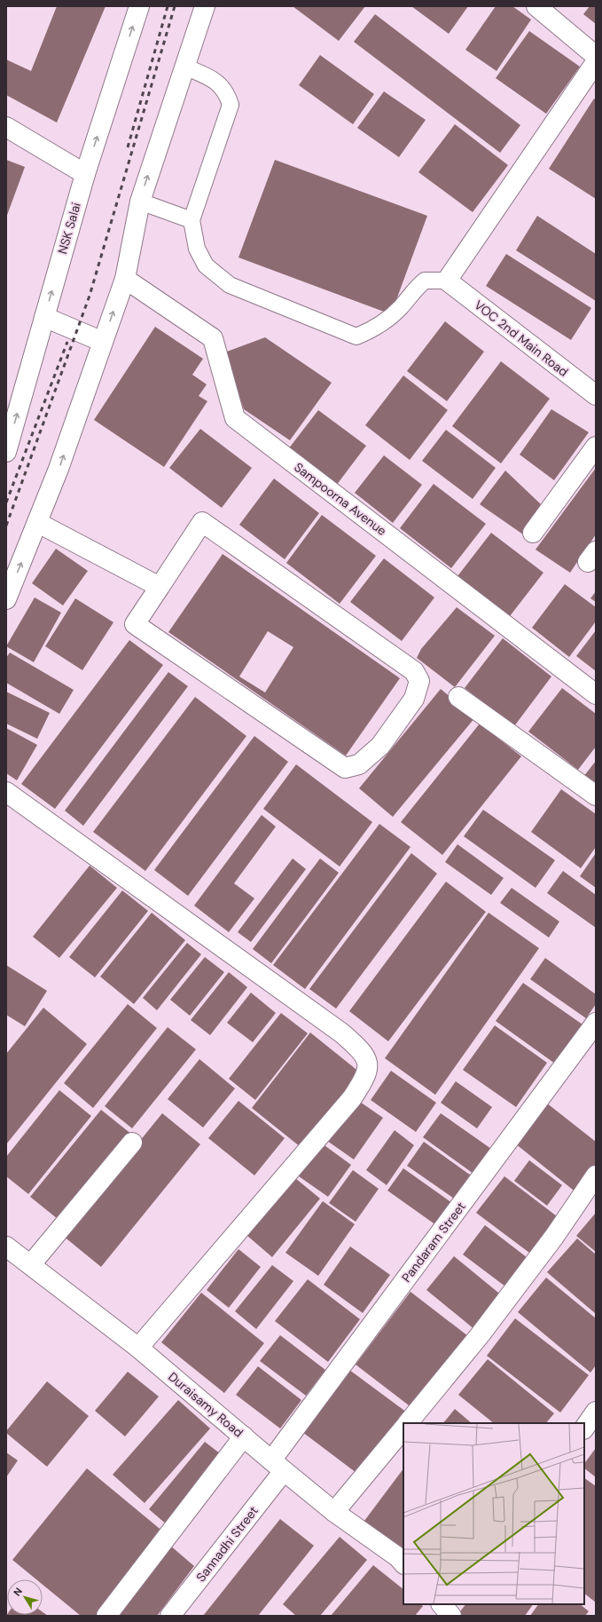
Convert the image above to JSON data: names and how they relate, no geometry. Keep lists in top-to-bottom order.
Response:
{
  "streets": {
    "street": [
      "NSK Salai",
      "VOC 2nd Main Road",
      "Sampoorna Avenue",
      "Pandaram Street",
      "Duraisamy Road",
      "Sannadhi Street"
    ]
  },
  "crossings": [
    ["Pandaram Street", "Duraisamy Road"],
    ["Pandaram Street", "Sannadhi Street"],
    ["Duraisamy Road", "Sannadhi Street"]
  ],
  "north": "top left"
}
